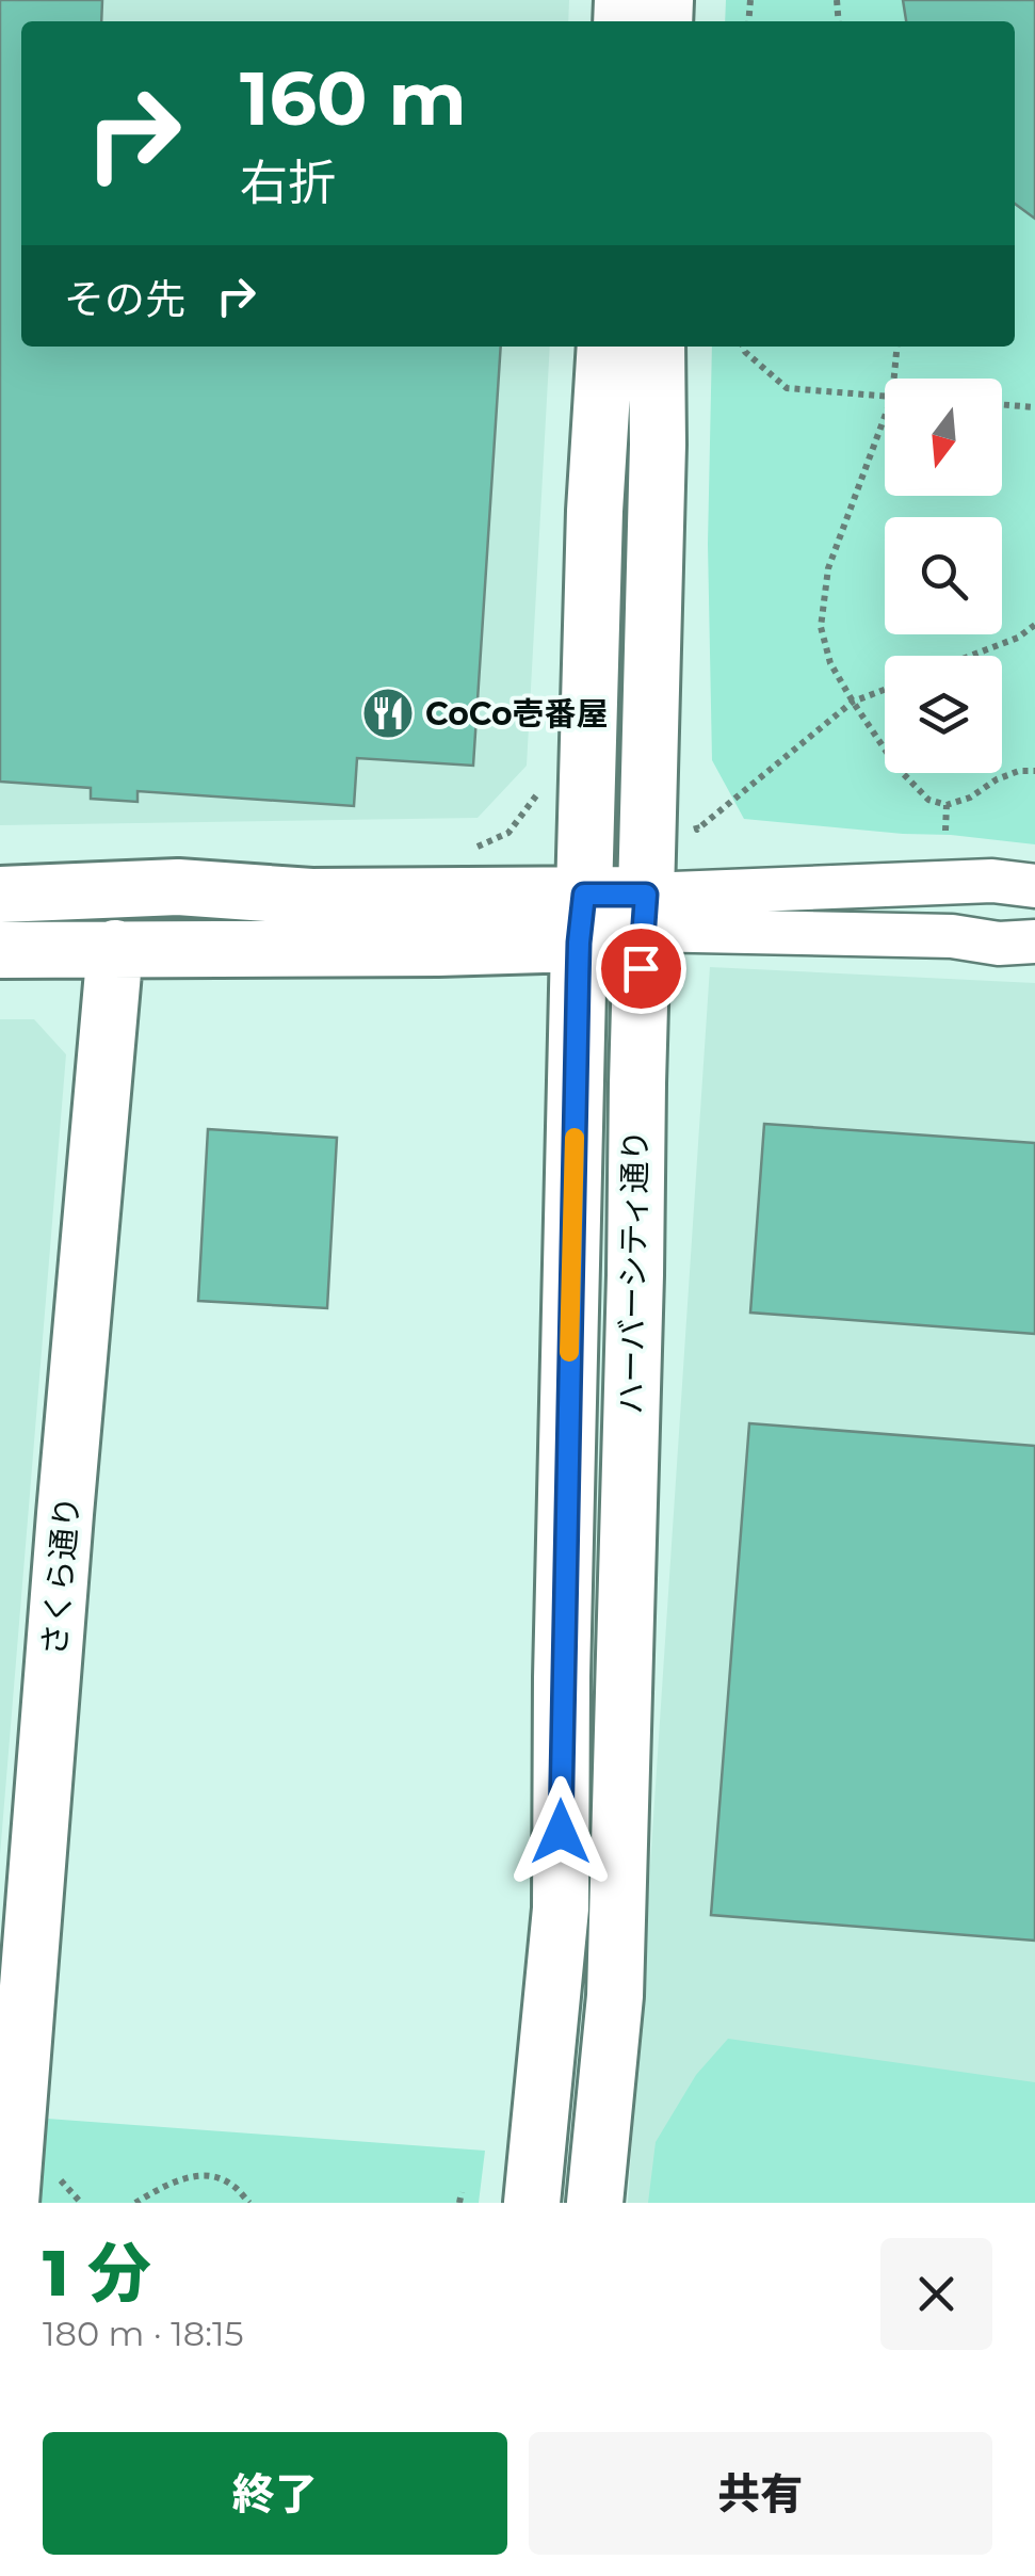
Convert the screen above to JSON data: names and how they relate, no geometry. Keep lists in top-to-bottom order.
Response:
{
  "streets": {
    "street": ["ハーバーシティ通り", "さくら通り"]
  },
  "places": {
    "restaurant": ["CoCo壱番屋"]
  },
  "north": "bottom",
  "page": {
    "turn": ["160 m", "右折"],
    "then": "その先",
    "heading": ["1 分", "180 m · 18:15"],
    "buttons": ["終了", "共有"]
  }
}
